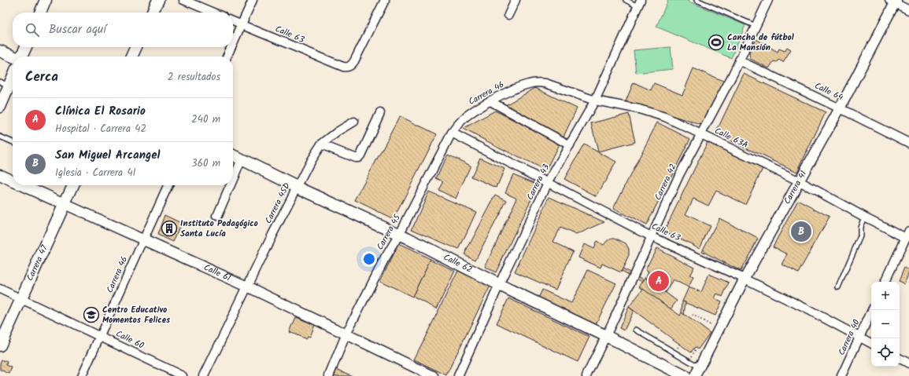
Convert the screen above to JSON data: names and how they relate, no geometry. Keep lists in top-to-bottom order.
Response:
{
  "streets": {
    "main road": ["Carrera 47", "Calle 62", "Calle 61"],
    "street": [
      "Calle 63",
      "Calle 64",
      "Carrera 46",
      "Calle 63A",
      "Carrera 43",
      "Carrera 42",
      "Carrera 41",
      "Carrera 45D",
      "Carrera 45",
      "Carrera 40",
      "Calle 60"
    ]
  },
  "crossings": [
    ["Calle 63", "Carrera 46"],
    ["Calle 63", "Carrera 43"],
    ["Calle 63", "Carrera 42"],
    ["Calle 63", "Carrera 41"],
    ["Calle 63", "Carrera 45"],
    ["Calle 63", "Carrera 40"],
    ["Calle 64", "Carrera 42"],
    ["Calle 64", "Carrera 41"],
    ["Carrera 46", "Calle 63A"],
    ["Carrera 46", "Carrera 45"],
    ["Carrera 46", "Calle 61"],
    ["Carrera 46", "Calle 60"],
    ["Calle 63A", "Carrera 43"],
    ["Calle 63A", "Carrera 42"],
    ["Calle 63A", "Carrera 41"],
    ["Carrera 43", "Calle 62"],
    ["Carrera 42", "Calle 62"],
    ["Carrera 45D", "Calle 62"],
    ["Carrera 45D", "Calle 61"],
    ["Carrera 45", "Calle 62"],
    ["Carrera 45", "Calle 61"],
    ["Carrera 47", "Calle 61"],
    ["Carrera 47", "Calle 60"]
  ],
  "places": {
    "sports": ["Cancha de fútbol La Mansión"],
    "building": ["Instituto Pedagógico Santa Lucía"],
    "school or university": ["Centro Educativo Momentos Felices"]
  },
  "page": {
    "search": "Buscar aquí",
    "heading": ["Cerca", "2 resultados"],
    "list": [
      {
        "mark": "A",
        "name": "Clínica El Rosario",
        "note": "Hospital · Carrera 42",
        "value": "240 m"
      },
      {
        "mark": "B",
        "name": "San Miguel Arcangel",
        "note": "Iglesia · Carrera 41",
        "value": "360 m"
      }
    ],
    "pins": ["B", "A"],
    "map_buttons": ["+", "−"]
  }
}
